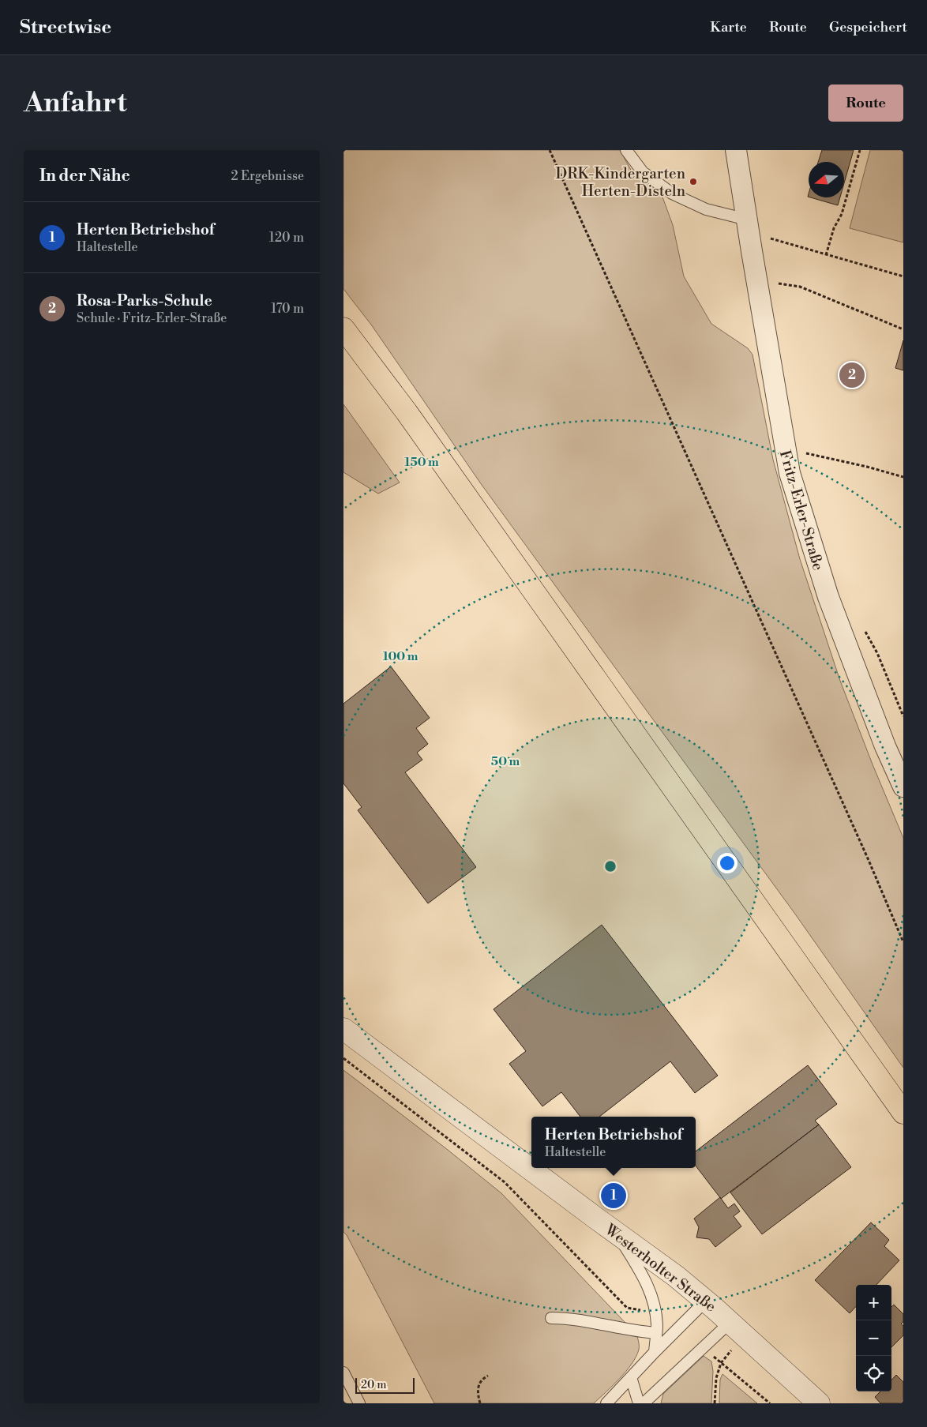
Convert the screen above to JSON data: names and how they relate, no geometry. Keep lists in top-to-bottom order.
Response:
{
  "streets": {
    "street": ["Fritz-Erler-Straße", "Westerholter Straße"]
  },
  "places": ["DRK-Kindergarten Herten-Disteln"],
  "scale_bar": "20 m",
  "north": "left",
  "page": {
    "header": "Streetwise",
    "nav": ["Karte", "Route", "Gespeichert"],
    "buttons": "Route",
    "title": "Anfahrt",
    "heading": ["In der Nähe", "2 Ergebnisse"],
    "list": [
      {
        "mark": "1",
        "name": "Herten Betriebshof",
        "note": "Haltestelle",
        "value": "120 m"
      },
      {
        "mark": "2",
        "name": "Rosa-Parks-Schule",
        "note": "Schule · Fritz-Erler-Straße",
        "value": "170 m"
      }
    ],
    "pins": ["2", "1"],
    "popup": ["Herten Betriebshof", "Haltestelle"],
    "map_buttons": ["+", "−"],
    "scale": "20 m"
  },
  "rings": ["150 m", "100 m", "50 m"]
}
